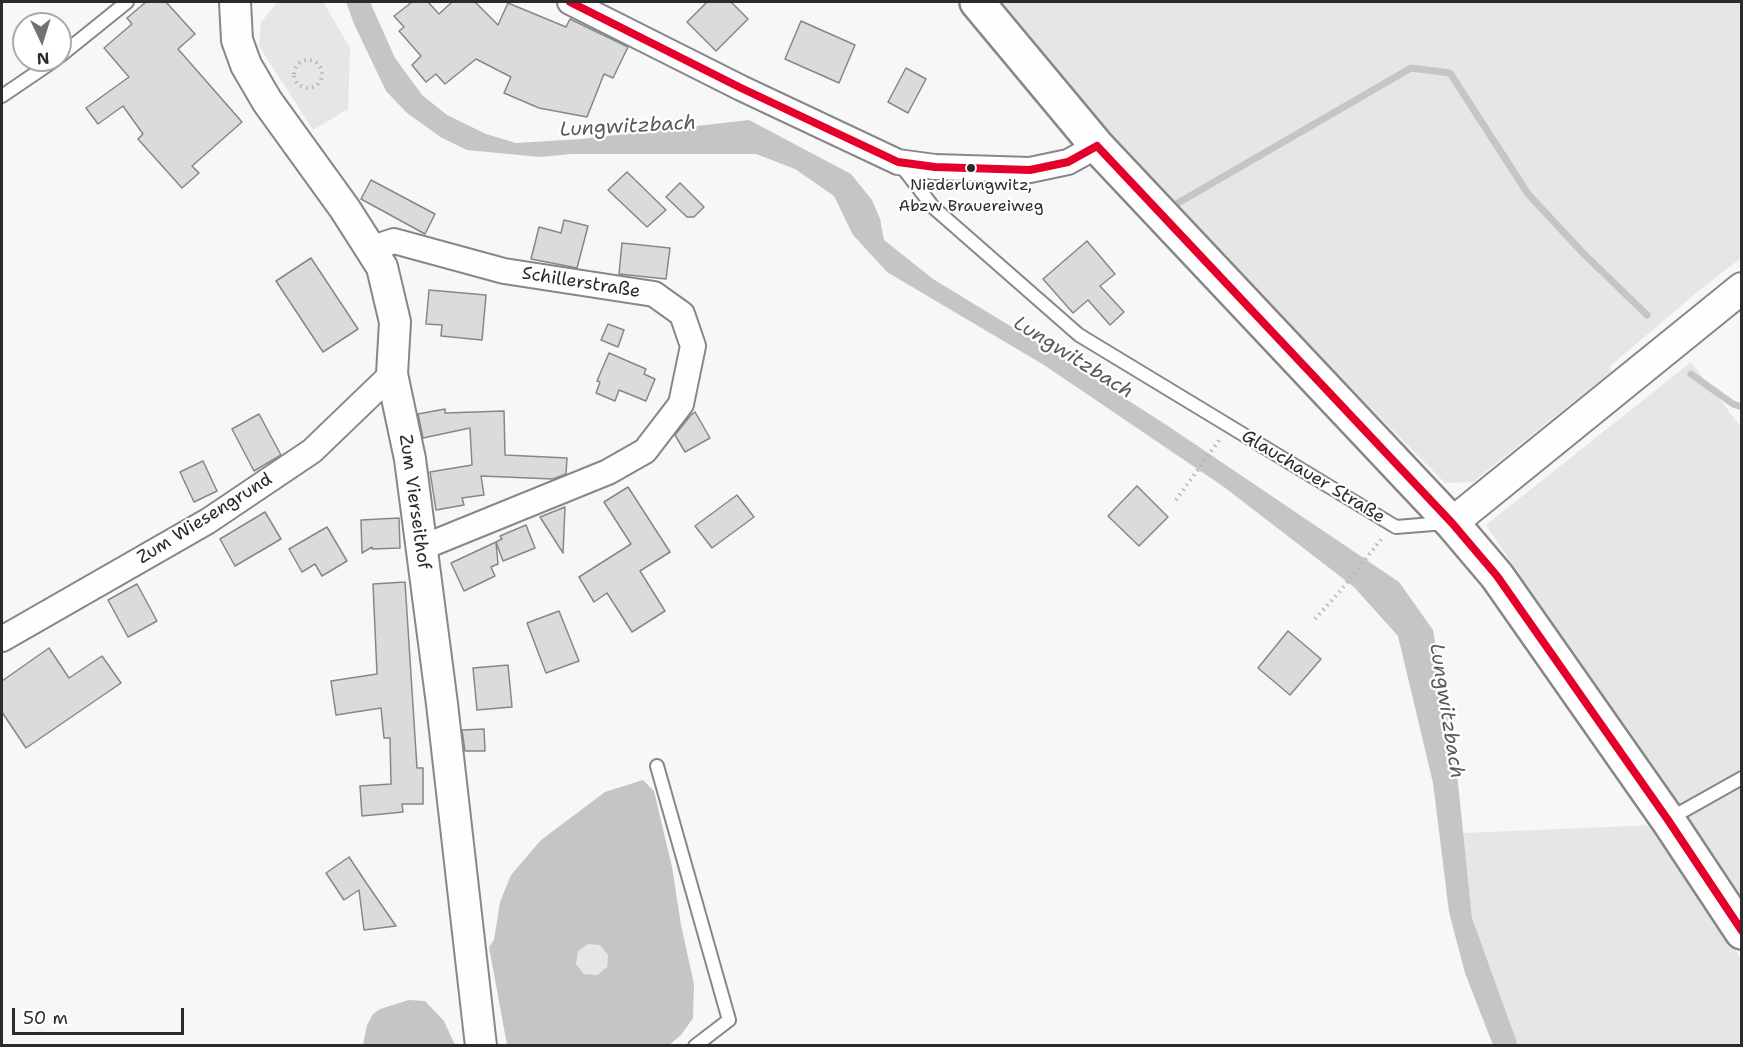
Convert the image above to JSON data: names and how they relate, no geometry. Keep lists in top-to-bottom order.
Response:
{
  "streets": {
    "street": [
      "Schillerstraße",
      "Glauchauer Straße",
      "Zum Vierseithof",
      "Zum Wiesengrund"
    ]
  },
  "crossings": [
    ["Schillerstraße", "Zum Vierseithof"],
    ["Zum Vierseithof", "Zum Wiesengrund"]
  ],
  "water": ["Lungwitzbach"],
  "places": ["Niederlungwitz, Abzw Brauereiweg"],
  "scale_bar": "50 m",
  "north": "bottom"
}
